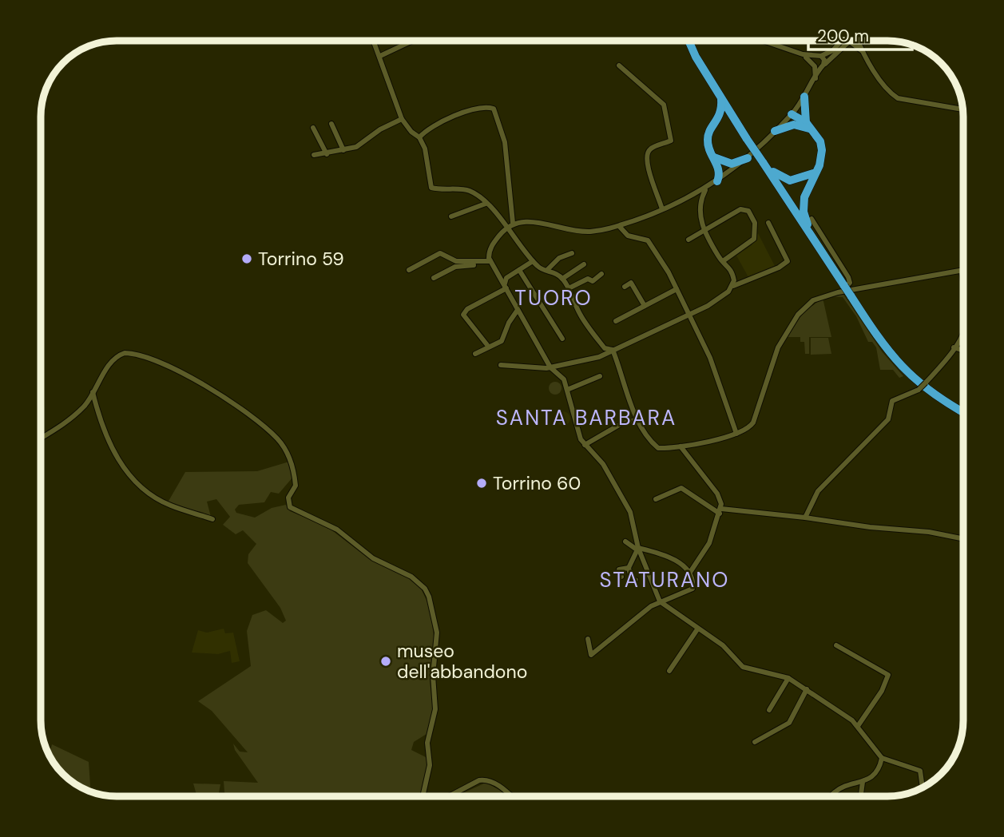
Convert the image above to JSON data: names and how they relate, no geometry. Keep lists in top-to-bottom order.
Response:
{
  "districts": ["TUORO", "SANTA BARBARA", "STATURANO"],
  "places": ["Torrino 59", "Torrino 60", "museo dell'abbandono"],
  "scale_bar": "200 m"
}
